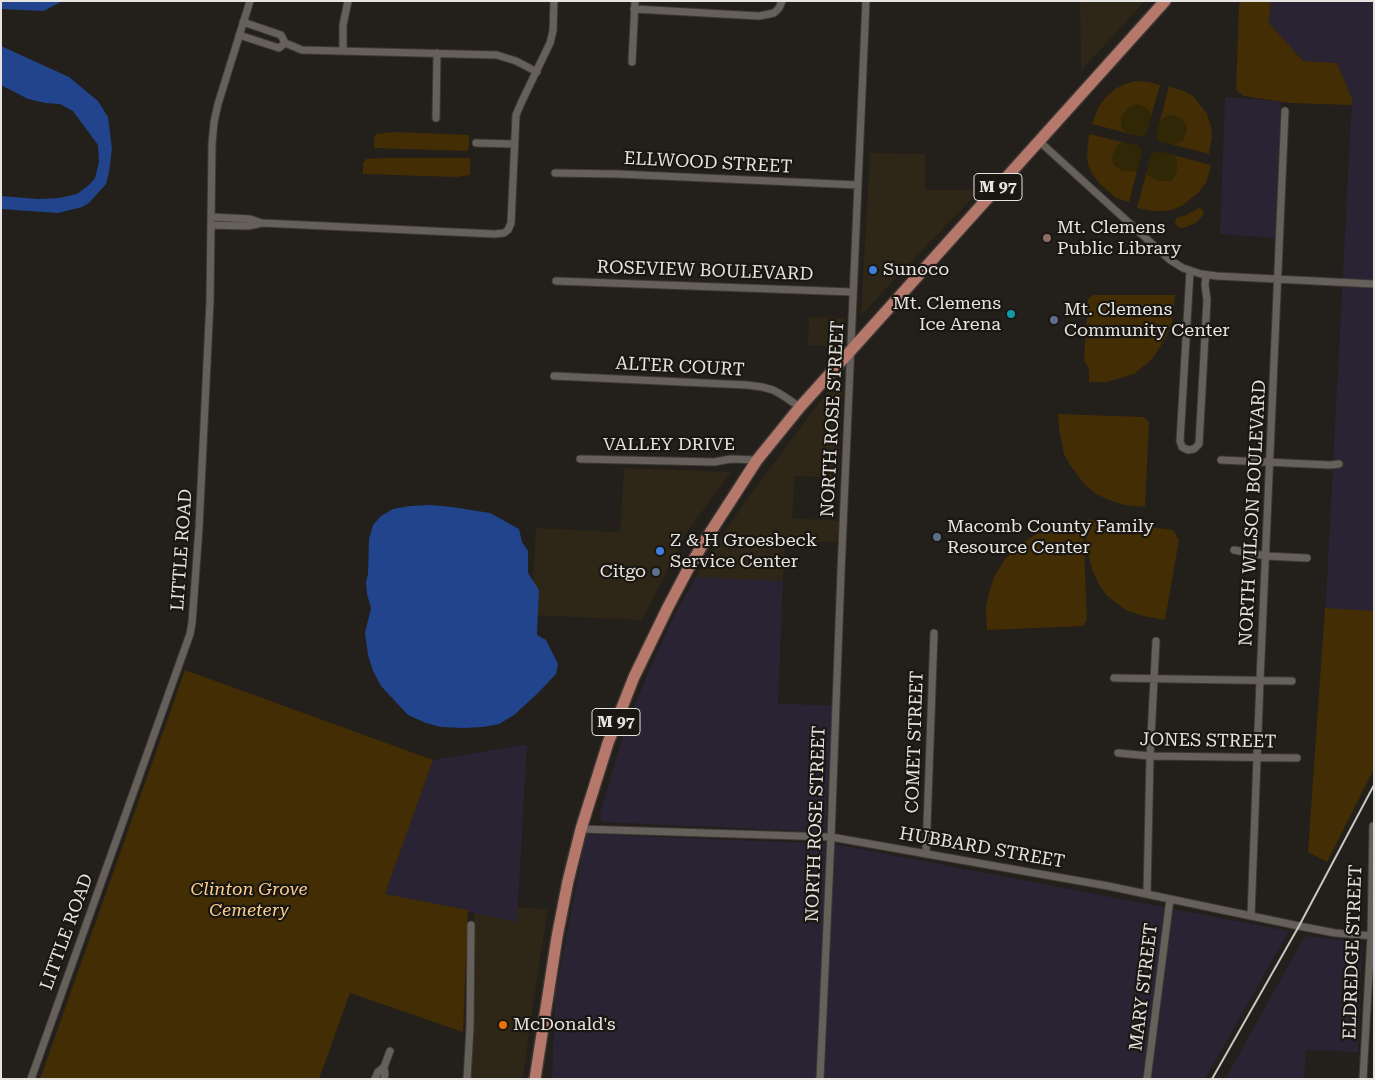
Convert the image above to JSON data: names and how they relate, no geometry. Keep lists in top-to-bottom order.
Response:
{
  "streets": {
    "main road": ["M 97"],
    "street": [
      "ELLWOOD STREET",
      "ROSEVIEW BOULEVARD",
      "ALTER COURT",
      "NORTH ROSE STREET",
      "VALLEY DRIVE",
      "NORTH WILSON BOULEVARD",
      "LITTLE ROAD",
      "JONES STREET",
      "COMET STREET",
      "HUBBARD STREET",
      "ELDREDGE STREET",
      "MARY STREET"
    ]
  },
  "crossings": [
    ["ELLWOOD STREET", "NORTH ROSE STREET"],
    ["M 97", "ALTER COURT"],
    ["M 97", "NORTH ROSE STREET"],
    ["M 97", "VALLEY DRIVE"],
    ["M 97", "HUBBARD STREET"],
    ["ROSEVIEW BOULEVARD", "NORTH ROSE STREET"],
    ["NORTH ROSE STREET", "HUBBARD STREET"],
    ["NORTH WILSON BOULEVARD", "JONES STREET"],
    ["NORTH WILSON BOULEVARD", "HUBBARD STREET"],
    ["COMET STREET", "HUBBARD STREET"],
    ["HUBBARD STREET", "ELDREDGE STREET"],
    ["HUBBARD STREET", "MARY STREET"]
  ],
  "parks": ["Clinton Grove Cemetery"],
  "places": [
    "Mt. Clemens Public Library",
    "Sunoco",
    "Mt. Clemens Ice Arena",
    "Mt. Clemens Community Center",
    "Macomb County Family Resource Center",
    "Z & H Groesbeck Service Center",
    "Citgo",
    "McDonald's"
  ]
}
